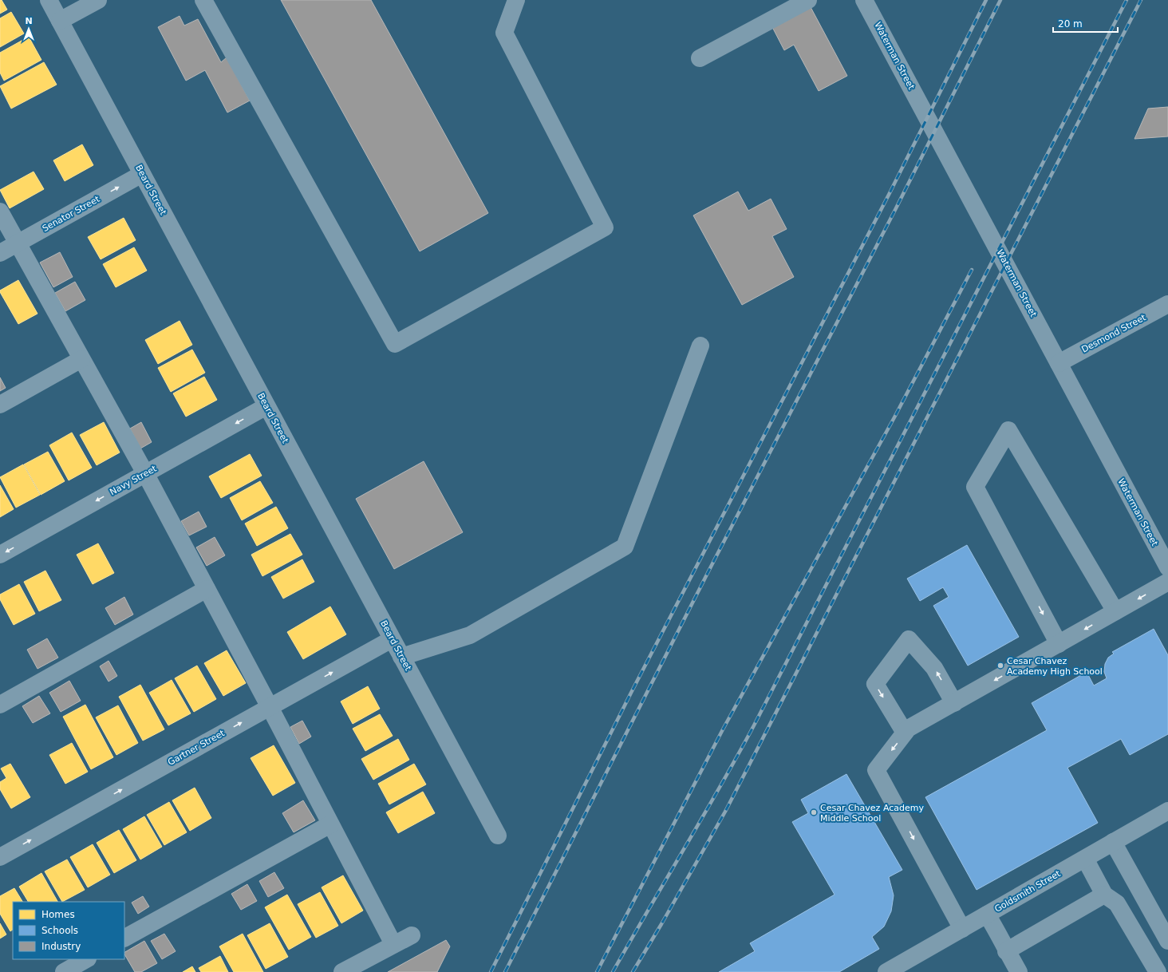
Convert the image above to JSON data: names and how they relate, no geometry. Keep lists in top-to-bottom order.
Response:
{
  "streets": {
    "street": [
      "Waterman Street",
      "Beard Street",
      "Senator Street",
      "Desmond Street",
      "Navy Street",
      "Gartner Street",
      "Goldsmith Street"
    ]
  },
  "crossings": [
    ["Waterman Street", "Desmond Street"],
    ["Beard Street", "Senator Street"],
    ["Beard Street", "Navy Street"],
    ["Beard Street", "Gartner Street"]
  ],
  "one_way": ["Senator Street"],
  "places": ["Cesar Chavez Academy High School", "Cesar Chavez Academy Middle School"],
  "legend": ["Homes", "Schools", "Industry"],
  "scale_bar": "20 m",
  "north": "top"
}
